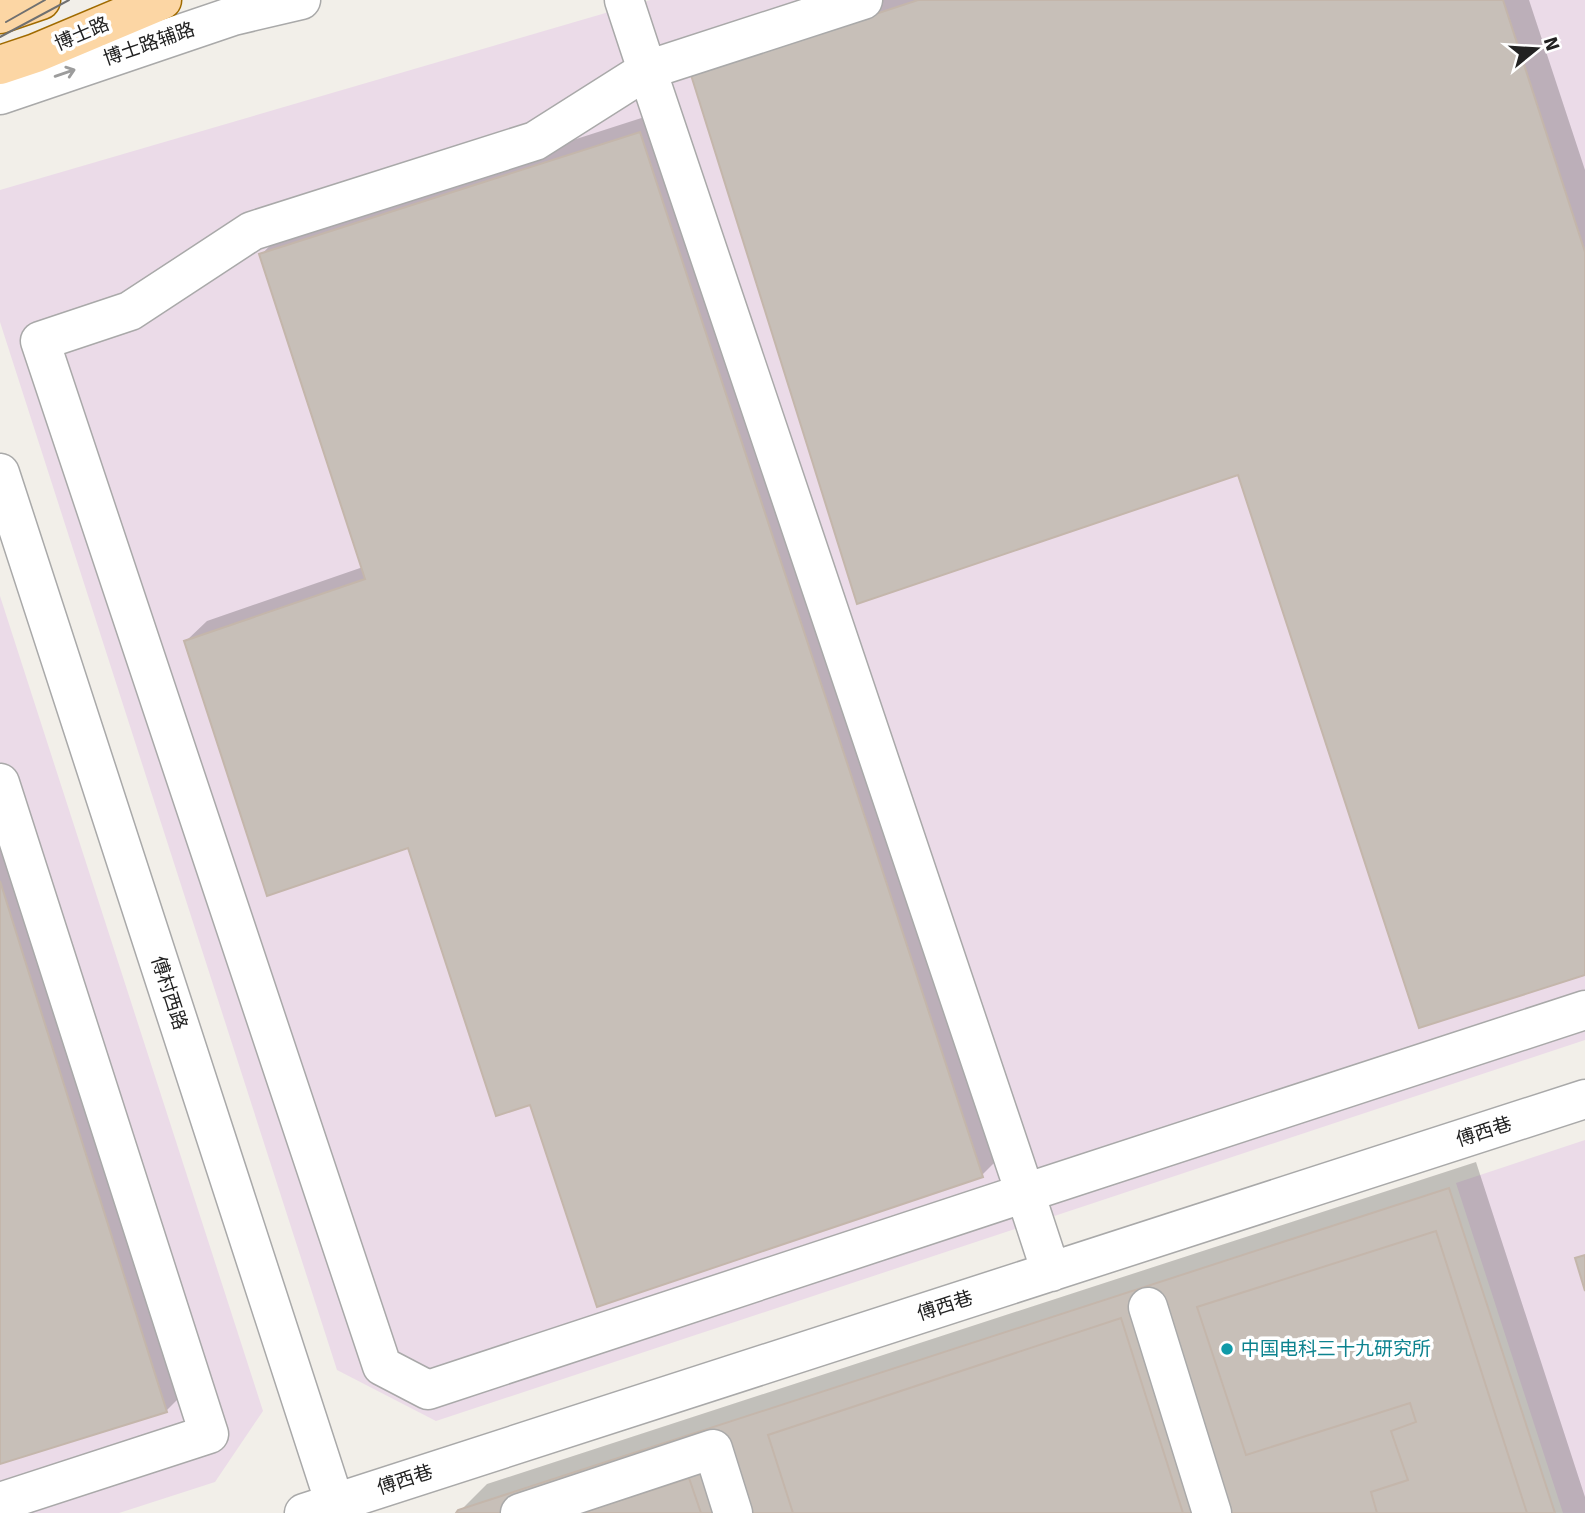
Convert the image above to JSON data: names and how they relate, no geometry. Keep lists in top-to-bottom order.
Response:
{
  "streets": {
    "main road": ["博士路"],
    "street": ["博士路辅路", "傅村西路", "傅西巷"]
  },
  "crossings": [
    ["傅村西路", "傅西巷"]
  ],
  "one_way": ["博士路辅路"],
  "places": ["中国电科三十九研究所"],
  "north": "right"
}
